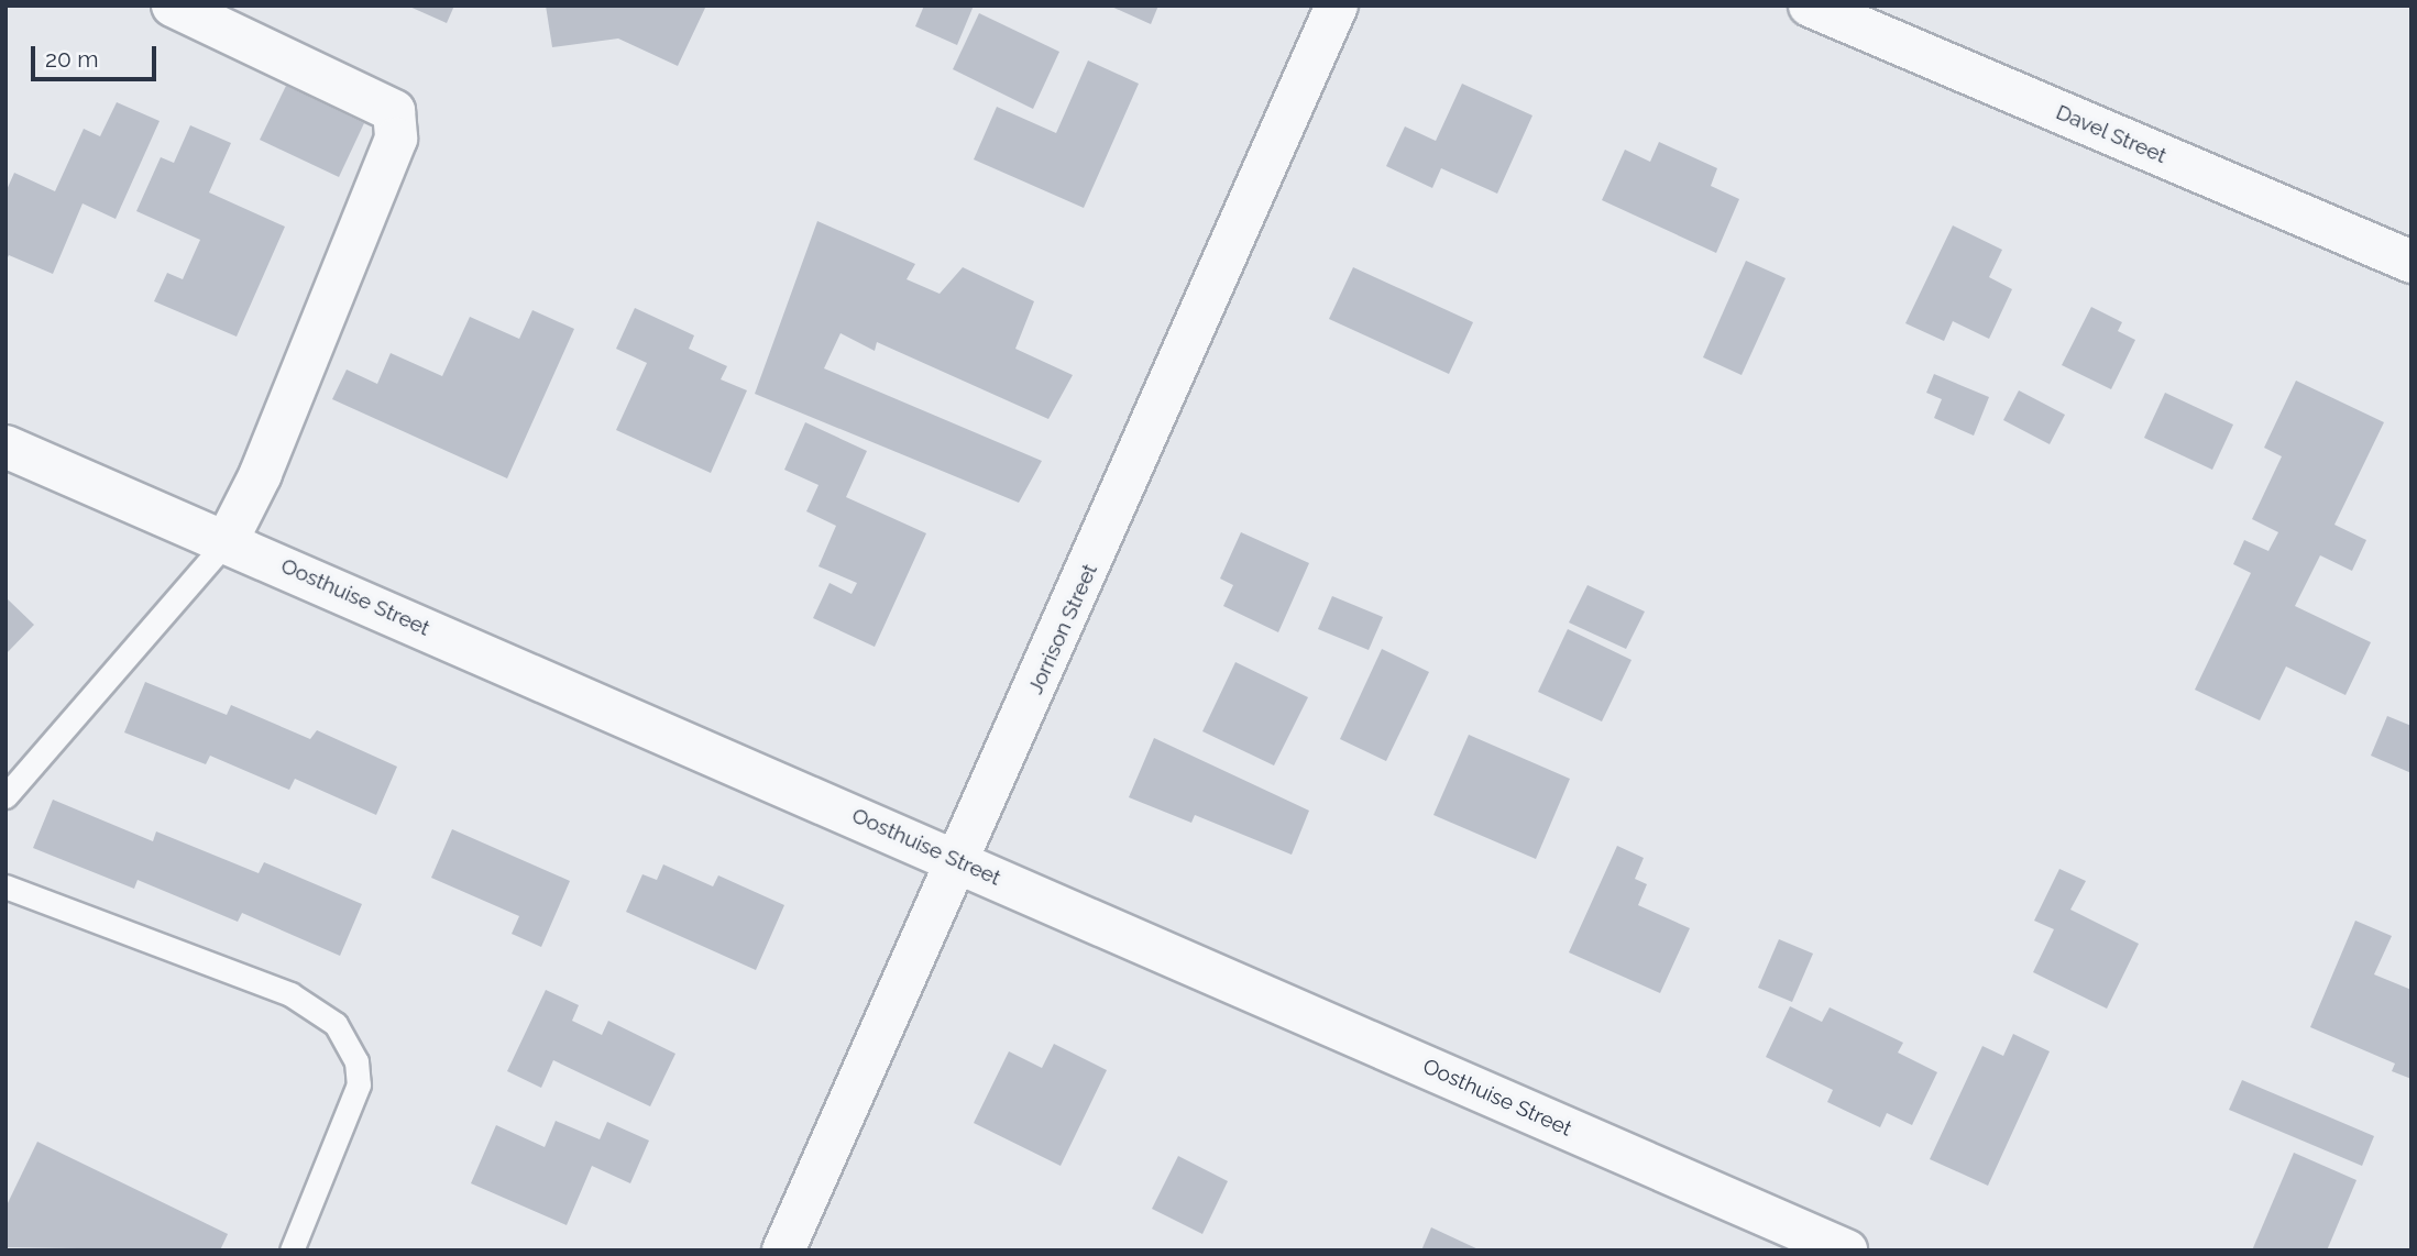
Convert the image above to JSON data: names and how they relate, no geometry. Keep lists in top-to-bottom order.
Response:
{
  "streets": {
    "street": ["Davel Street", "Oosthuise Street", "Jorrison Street"]
  },
  "crossings": [
    ["Oosthuise Street", "Jorrison Street"]
  ],
  "scale_bar": "20 m"
}
